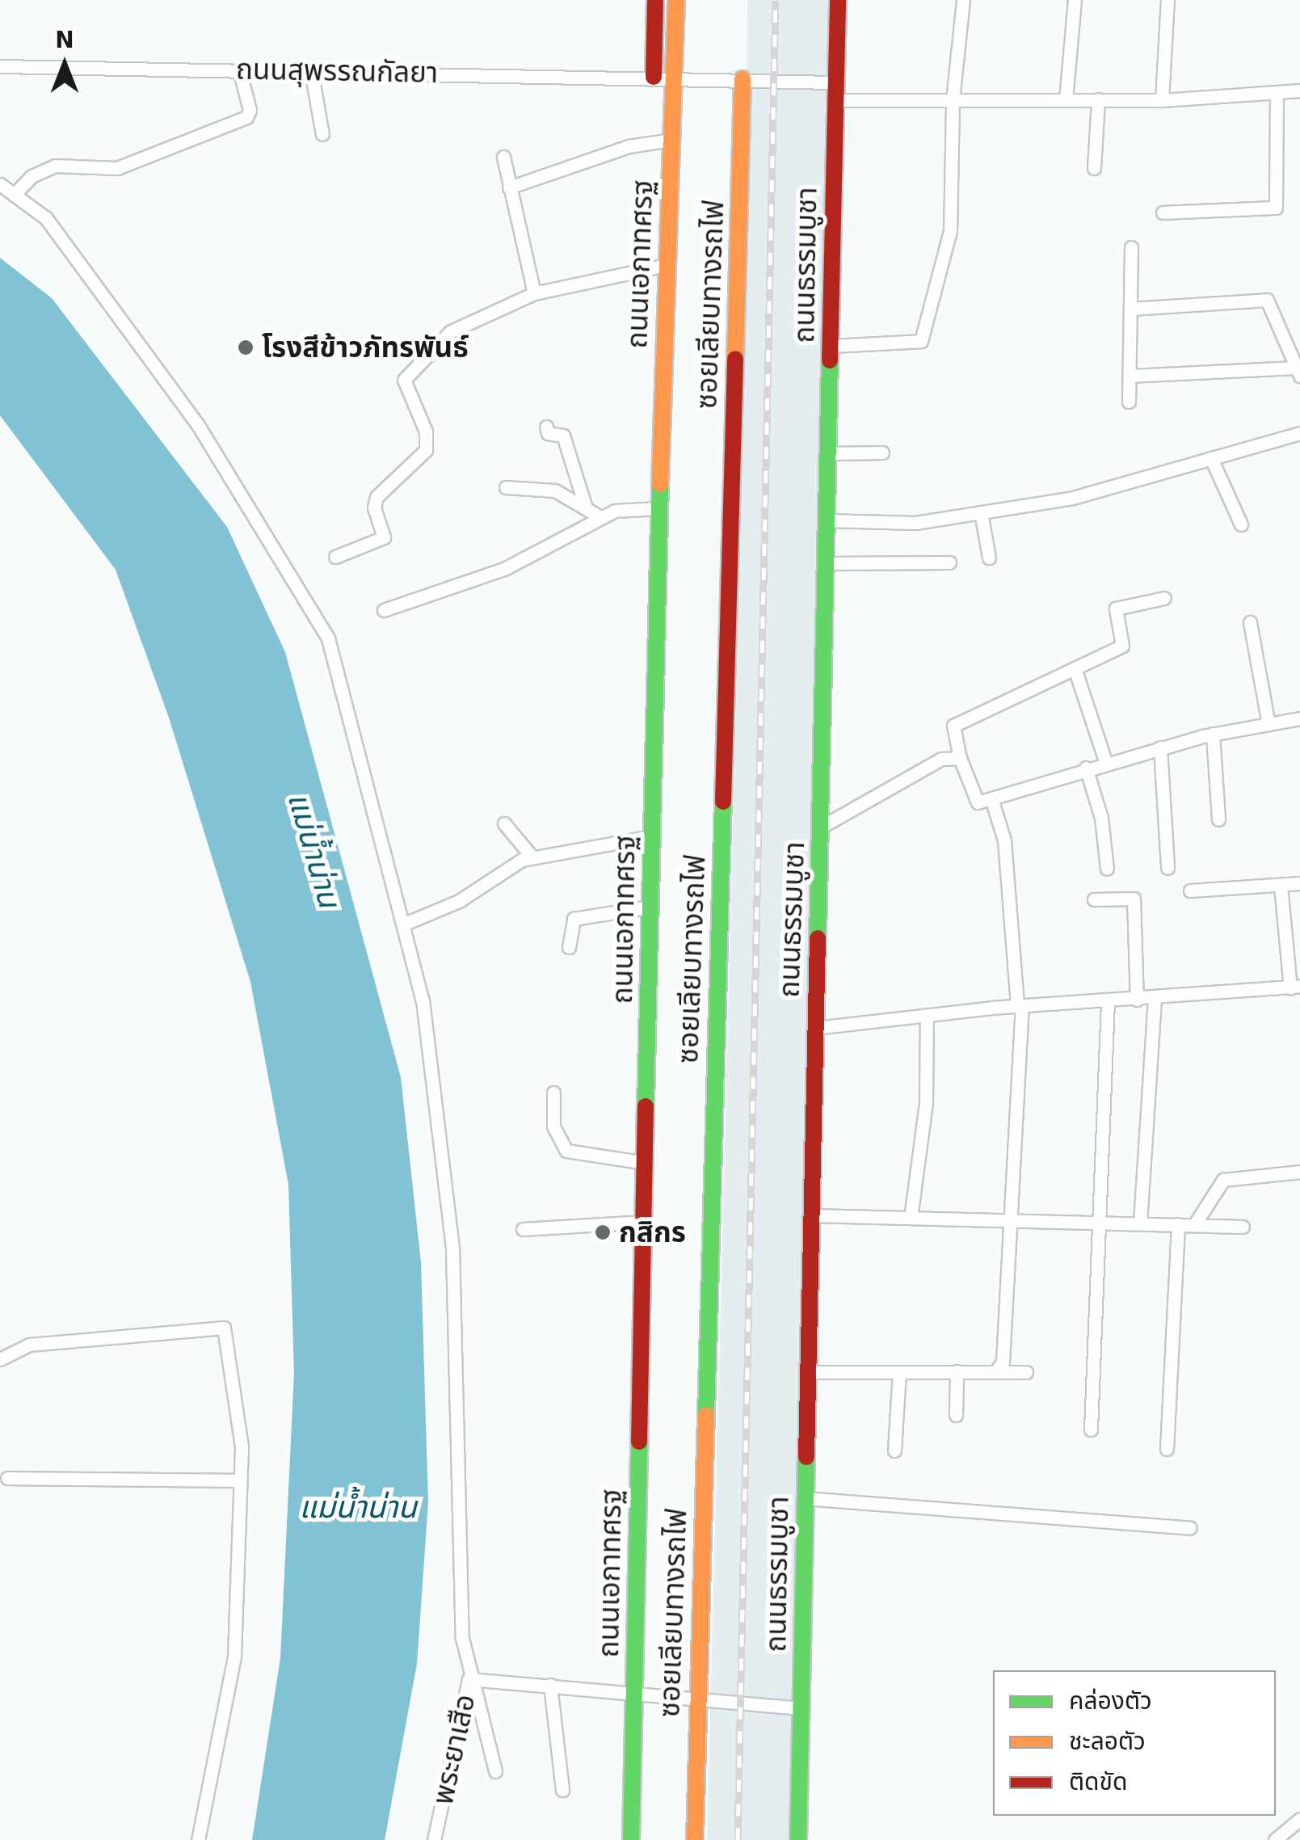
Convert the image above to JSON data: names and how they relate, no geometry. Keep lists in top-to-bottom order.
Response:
{
  "streets": {
    "main road": ["ถนนเอกาทศรฐ", "ถนนธรรมบูชา", "ซอยเลียบทางรถไฟ"],
    "street": ["ถนนสุพรรณกัลยา", "พระยาเสือ"]
  },
  "crossings": [
    ["ถนนสุพรรณกัลยา", "ถนนเอกาทศรฐ"],
    ["ถนนสุพรรณกัลยา", "ถนนธรรมบูชา"],
    ["ถนนสุพรรณกัลยา", "ซอยเลียบทางรถไฟ"],
    ["ถนนเอกาทศรฐ", "พระยาเสือ"],
    ["ถนนธรรมบูชา", "พระยาเสือ"],
    ["ซอยเลียบทางรถไฟ", "พระยาเสือ"]
  ],
  "water": ["แม่น้ำน่าน"],
  "places": ["โรงสีข้าวภัทรพันธ์", "กสิกร"],
  "legend": ["คล่องตัว", "ชะลอตัว", "ติดขัด"],
  "north": "top"
}
